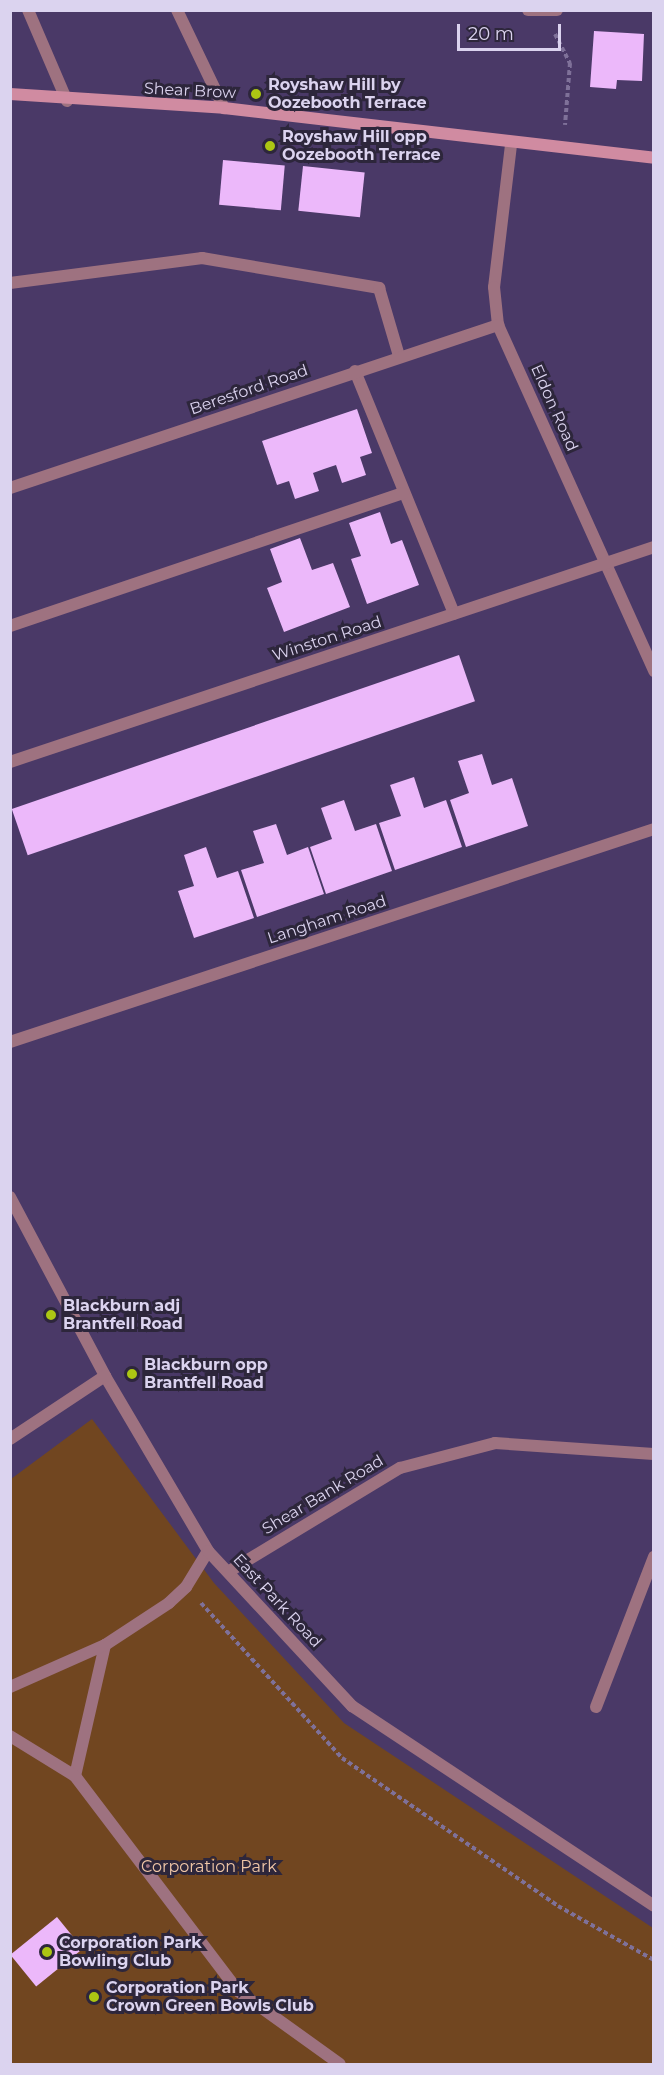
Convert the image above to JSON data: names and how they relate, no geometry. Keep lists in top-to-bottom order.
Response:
{
  "streets": {
    "main road": ["Shear Brow"],
    "street": [
      "Beresford Road",
      "Eldon Road",
      "Winston Road",
      "Langham Road",
      "Shear Bank Road",
      "East Park Road"
    ]
  },
  "crossings": [
    ["Shear Brow", "Eldon Road"],
    ["Beresford Road", "Eldon Road"],
    ["Eldon Road", "Winston Road"],
    ["Shear Bank Road", "East Park Road"]
  ],
  "parks": ["Corporation Park"],
  "places": [
    "Royshaw Hill by Oozebooth Terrace",
    "Royshaw Hill opp Oozebooth Terrace",
    "Blackburn adj Brantfell Road",
    "Blackburn opp Brantfell Road",
    "Corporation Park Bowling Club",
    "Corporation Park Crown Green Bowls Club"
  ],
  "scale_bar": "20 m"
}
